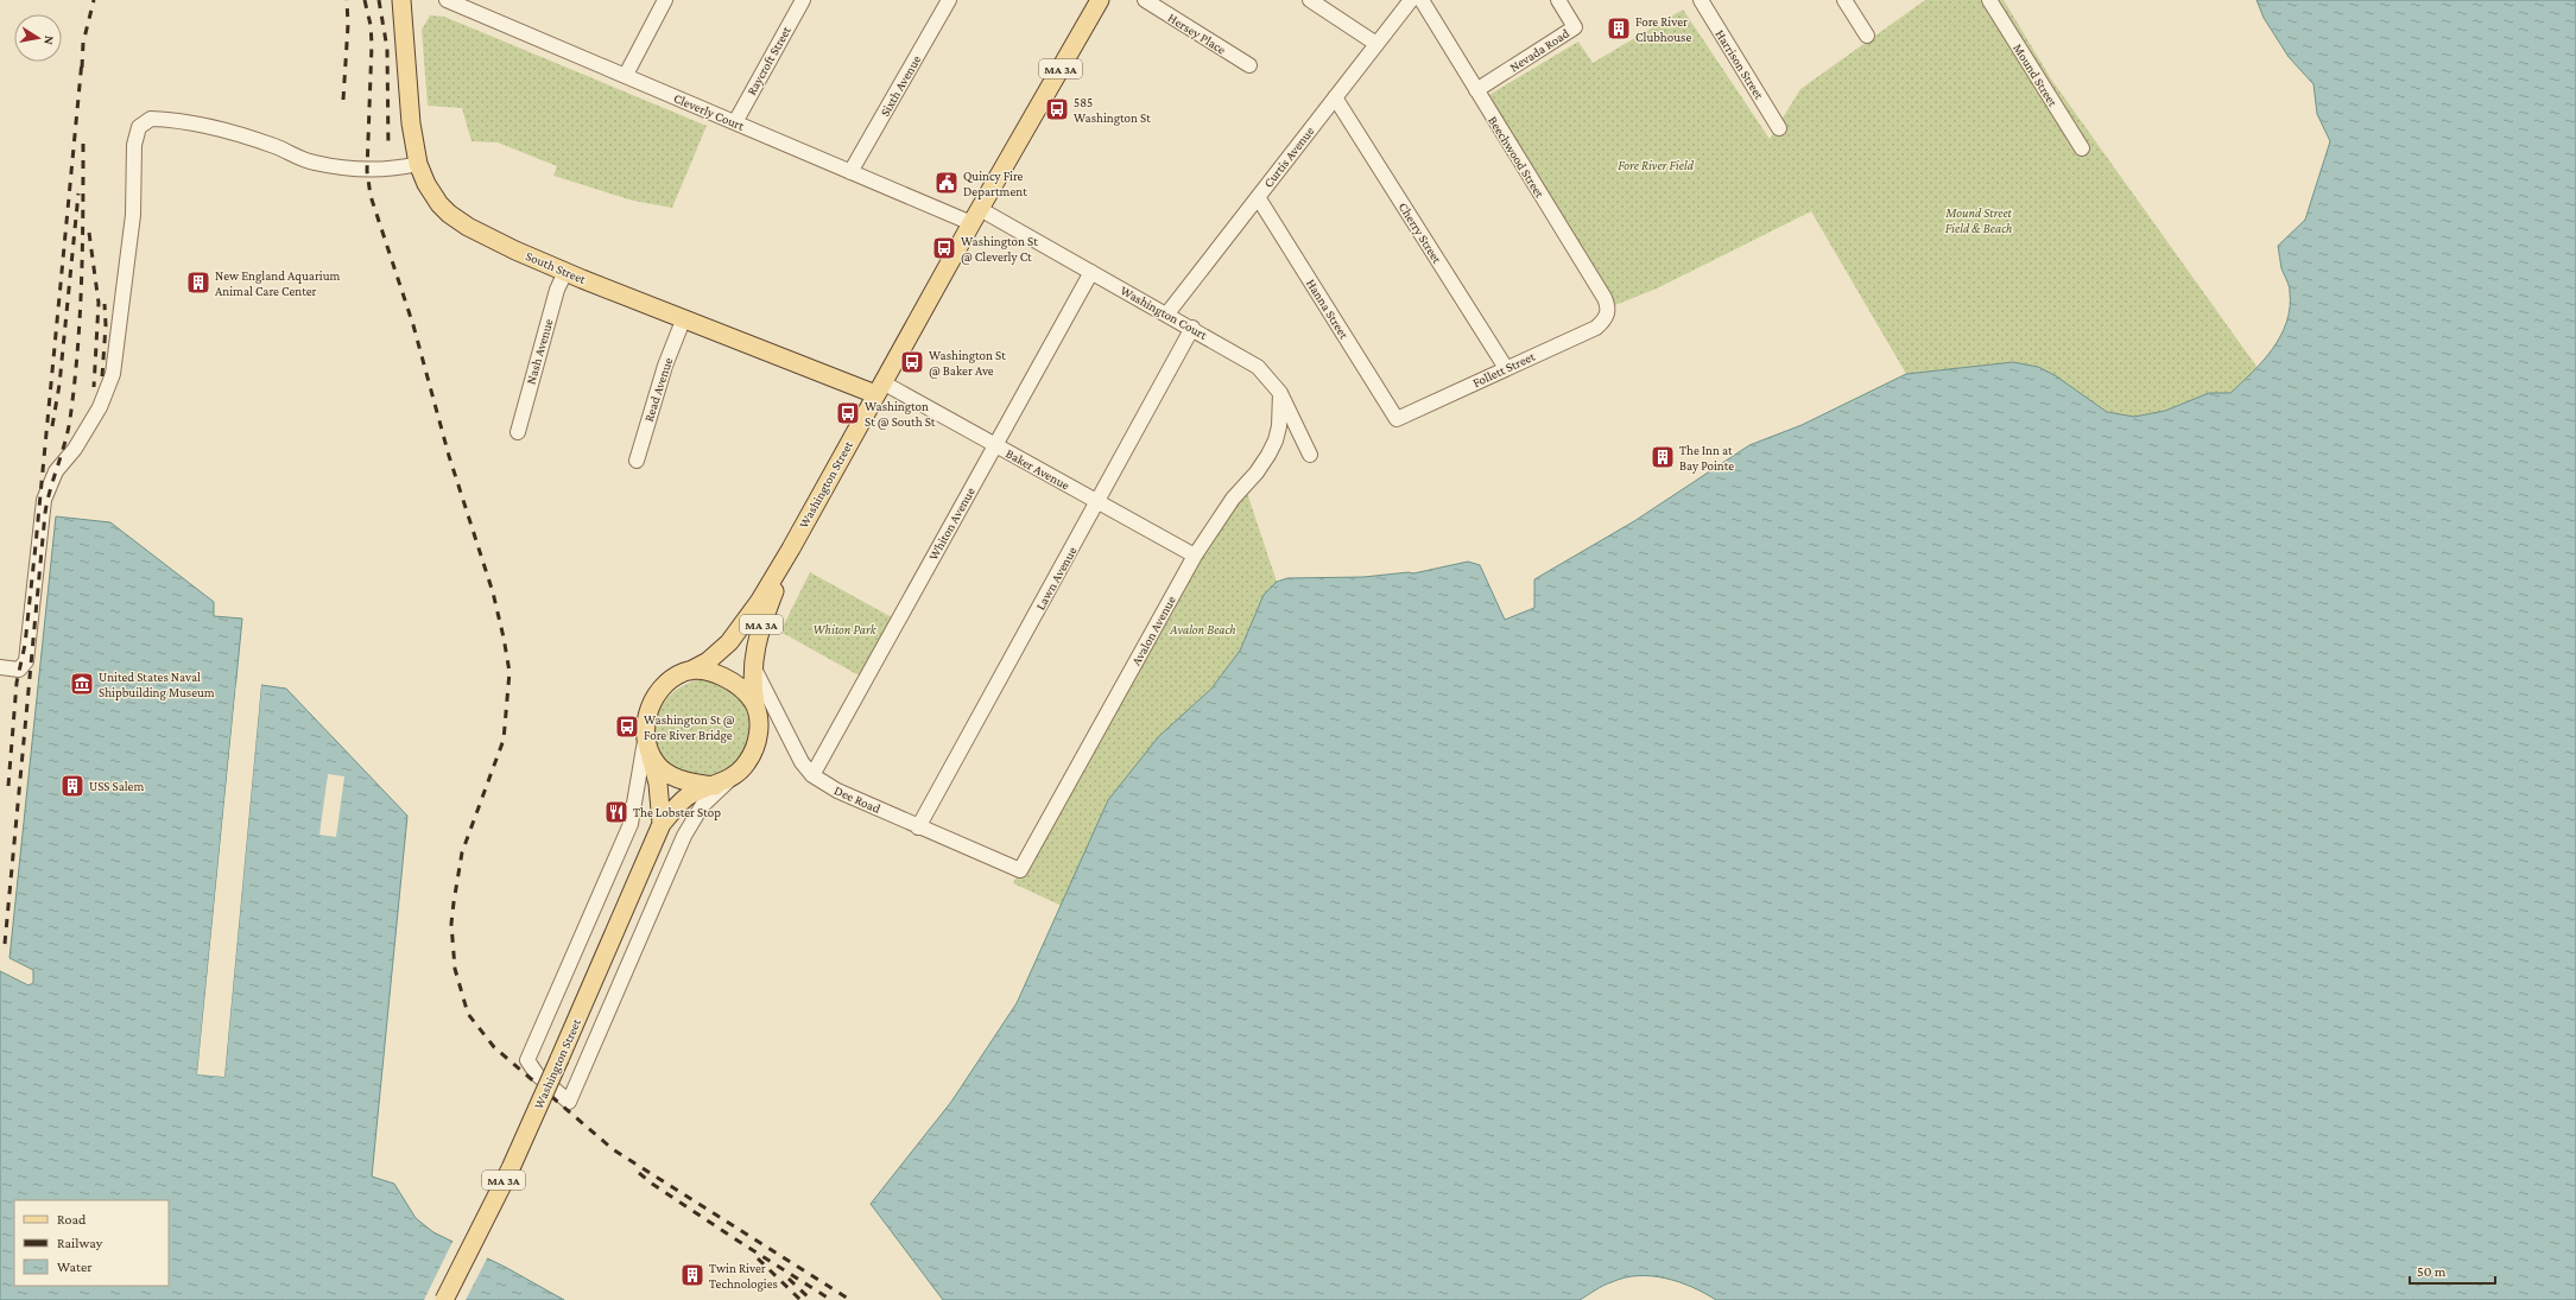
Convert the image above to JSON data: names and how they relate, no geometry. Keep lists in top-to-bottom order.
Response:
{
  "streets": {
    "main road": ["MA 3A", "South Street", "Washington Street"],
    "street": [
      "Hersey Place",
      "Nevada Road",
      "Raycroft Street",
      "Harrison Street",
      "Mound Street",
      "Sixth Avenue",
      "Cleverly Court",
      "Curtis Avenue",
      "Beechwood Street",
      "Cherry Street",
      "Hanna Street",
      "Washington Court",
      "Nash Avenue",
      "Follett Street",
      "Read Avenue",
      "Baker Avenue",
      "Whiton Avenue",
      "Lawn Avenue",
      "Avalon Avenue",
      "Dee Road"
    ]
  },
  "crossings": [
    ["Nevada Road", "Beechwood Street"],
    ["Raycroft Street", "Cleverly Court"],
    ["MA 3A", "Washington Street"],
    ["Sixth Avenue", "Cleverly Court"],
    ["Cleverly Court", "Washington Court"],
    ["Cleverly Court", "Washington Street"],
    ["Curtis Avenue", "Cherry Street"],
    ["Curtis Avenue", "Hanna Street"],
    ["Curtis Avenue", "Washington Court"],
    ["Beechwood Street", "Follett Street"],
    ["Cherry Street", "Follett Street"],
    ["South Street", "Nash Avenue"],
    ["South Street", "Read Avenue"],
    ["South Street", "Baker Avenue"],
    ["South Street", "Washington Street"],
    ["Hanna Street", "Follett Street"],
    ["Washington Court", "Washington Street"],
    ["Washington Court", "Whiton Avenue"],
    ["Washington Court", "Lawn Avenue"],
    ["Washington Court", "Avalon Avenue"],
    ["Baker Avenue", "Washington Street"],
    ["Baker Avenue", "Whiton Avenue"],
    ["Baker Avenue", "Lawn Avenue"],
    ["Baker Avenue", "Avalon Avenue"],
    ["Washington Street", "Dee Road"],
    ["Whiton Avenue", "Dee Road"],
    ["Lawn Avenue", "Dee Road"],
    ["Avalon Avenue", "Dee Road"]
  ],
  "parks": [
    "Fore River Field",
    "Mound Street Field & Beach",
    "Whiton Park",
    "Avalon Beach"
  ],
  "places": {
    "building": [
      "Fore River Clubhouse",
      "New England Aquarium Animal Care Center",
      "The Inn at Bay Pointe",
      "USS Salem",
      "Twin River Technologies"
    ],
    "bus stop": [
      "585 Washington St",
      "Washington St @ Cleverly Ct",
      "Washington St @ Baker Ave",
      "Washington St @ South St",
      "Washington St @ Fore River Bridge"
    ],
    "public building": ["Quincy Fire Department"],
    "museum": ["United States Naval Shipbuilding Museum"],
    "restaurant": ["The Lobster Stop"]
  },
  "legend": ["Road", "Railway", "Water"],
  "scale_bar": "50 m",
  "north": "right"
}
